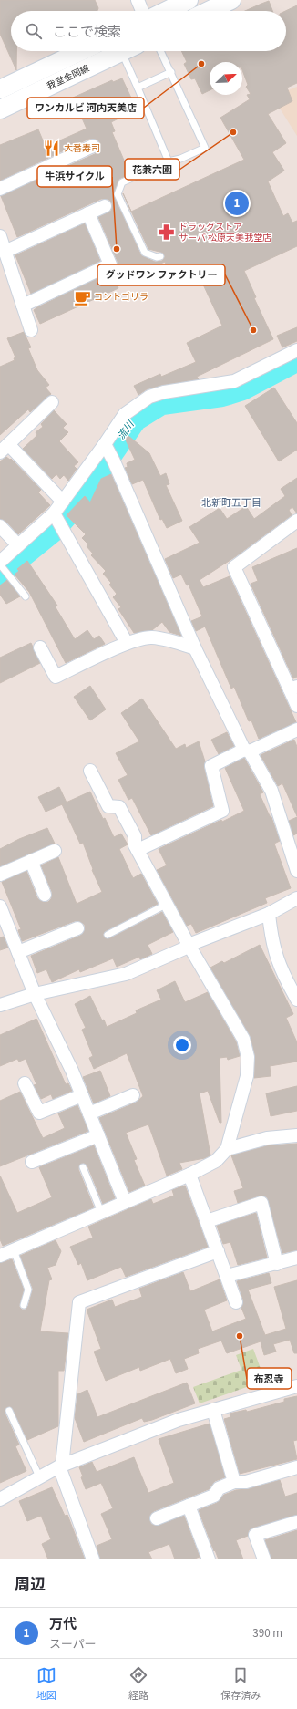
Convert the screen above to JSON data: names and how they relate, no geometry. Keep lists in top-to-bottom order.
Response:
{
  "streets": {
    "main road": ["我堂金岡線"]
  },
  "districts": ["北新町五丁目"],
  "water": ["流川"],
  "places": {
    "other": [
      "ワンカルビ 河内天美店",
      "花兼六園",
      "牛浜サイクル",
      "グッドワン ファクトリー",
      "布忍寺"
    ],
    "restaurant": ["大番寿司"],
    "pharmacy": ["ドラッグストア サーバ 松原天美我堂店"],
    "cafe": ["コントゴリラ"]
  },
  "north": "top right",
  "page": {
    "search": "ここで検索",
    "pins": "1",
    "heading": "周辺",
    "list": [
      {
        "mark": "1",
        "name": "万代",
        "note": "スーパー",
        "value": "390 m"
      }
    ],
    "nav": ["地図", "経路", "保存済み"]
  }
}
